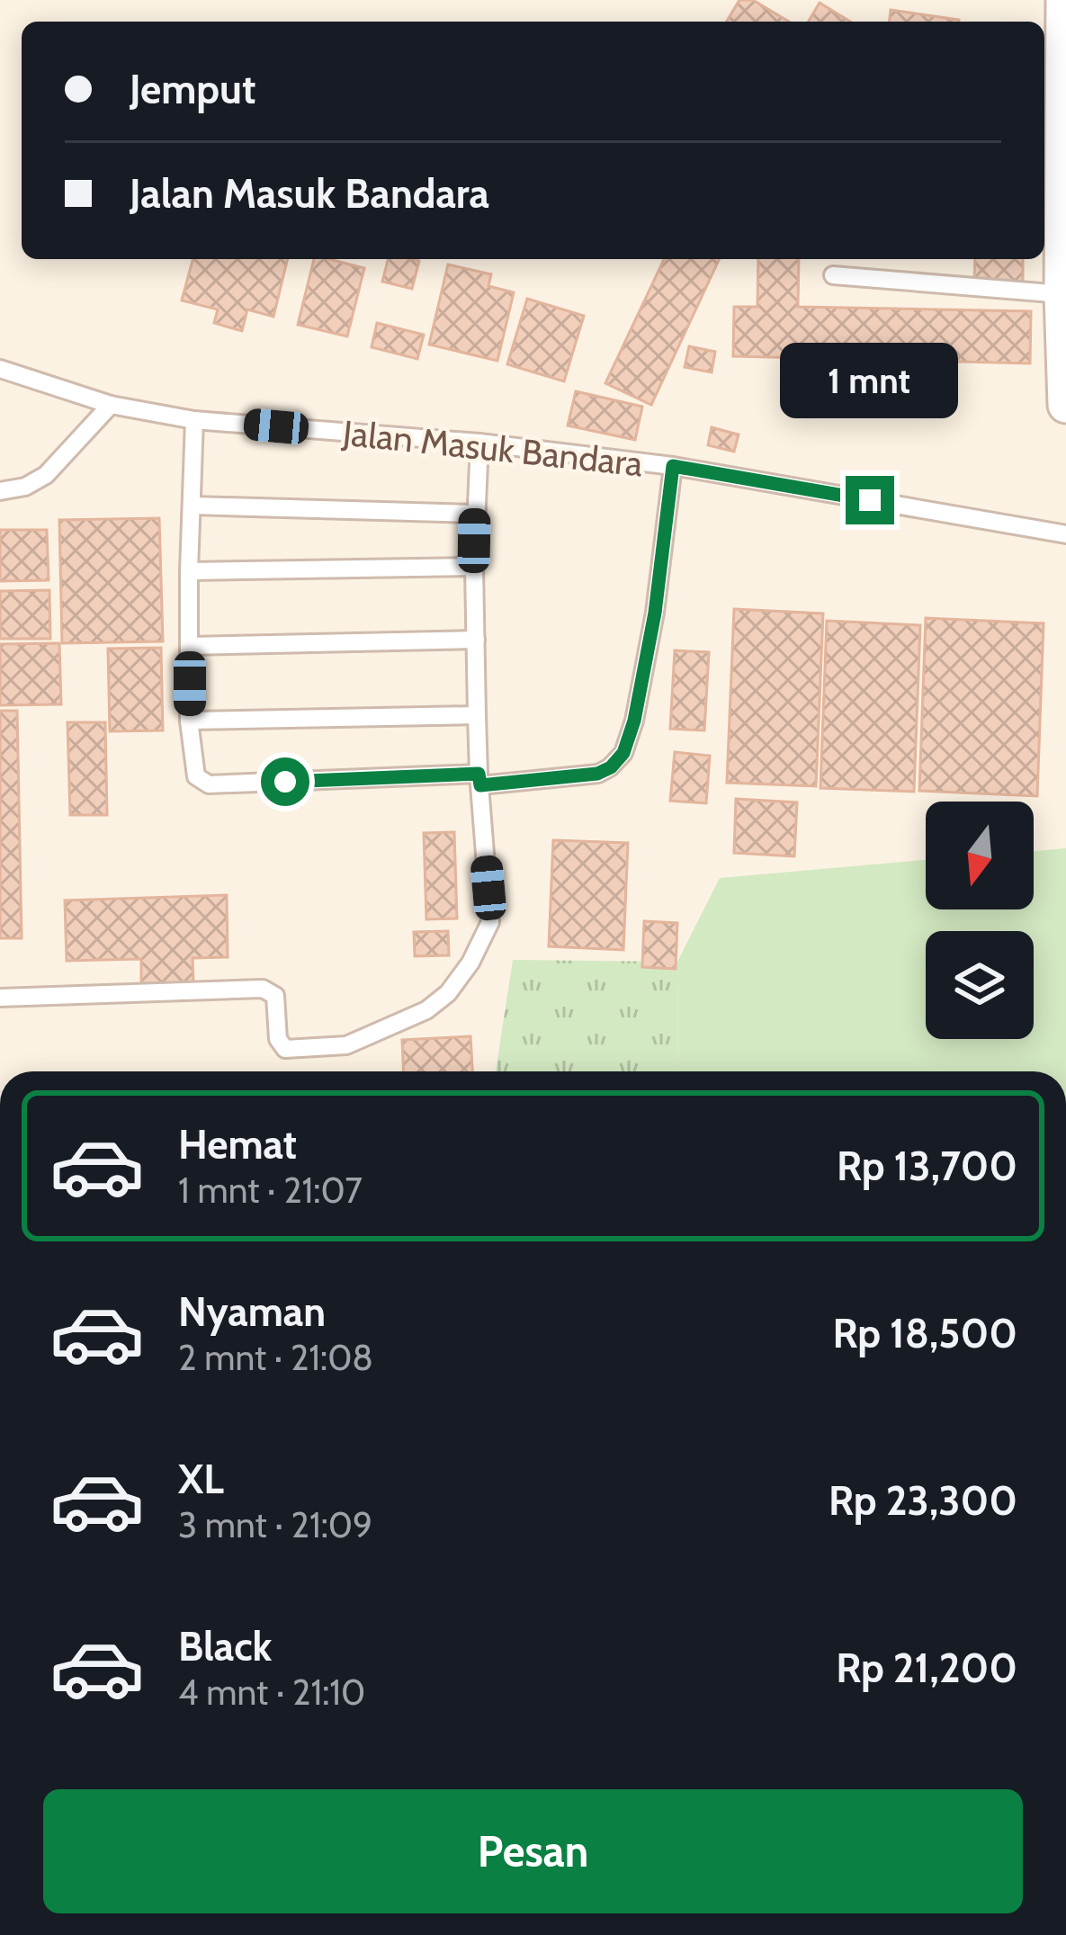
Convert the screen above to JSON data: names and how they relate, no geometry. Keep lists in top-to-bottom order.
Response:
{
  "streets": {
    "lane": ["Jalan Masuk Bandara"]
  },
  "north": "bottom",
  "page": {
    "banner": ["Jemput", "Jalan Masuk Bandara"],
    "bubble": "1 mnt",
    "list": [
      {
        "name": "Hemat",
        "note": "1 mnt · 21:07",
        "value": "Rp 13,700"
      },
      {
        "name": "Nyaman",
        "note": "2 mnt · 21:08",
        "value": "Rp 18,500"
      },
      {
        "name": "XL",
        "note": "3 mnt · 21:09",
        "value": "Rp 23,300"
      },
      {
        "name": "Black",
        "note": "4 mnt · 21:10",
        "value": "Rp 21,200"
      }
    ],
    "buttons": "Pesan"
  }
}
